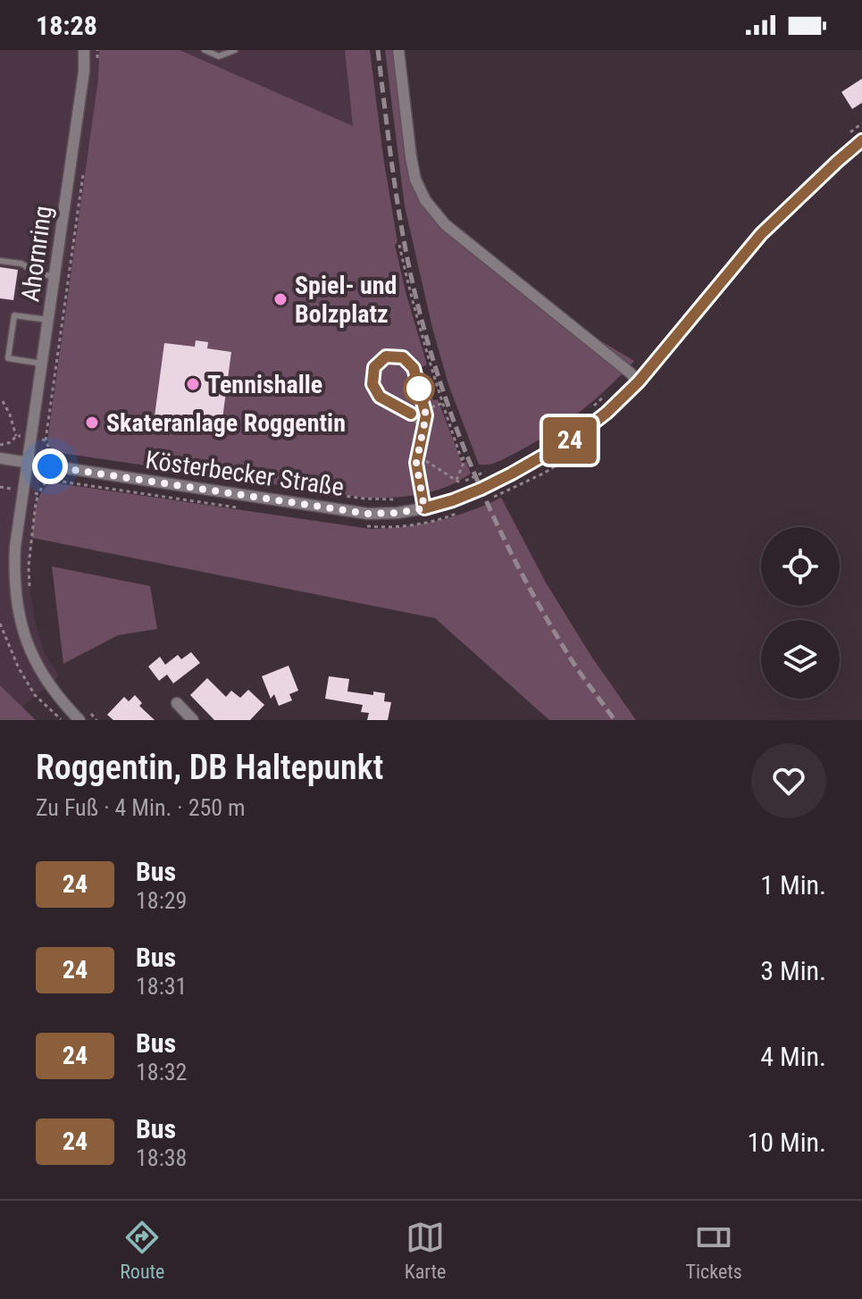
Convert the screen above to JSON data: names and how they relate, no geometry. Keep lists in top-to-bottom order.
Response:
{
  "streets": {
    "street": ["Ahornring", "Kösterbecker Straße"]
  },
  "crossings": [
    ["Ahornring", "Kösterbecker Straße"]
  ],
  "places": ["Spiel- und Bolzplatz", "Tennishalle", "Skateranlage Roggentin"],
  "lines": ["bus line 24"],
  "page": {
    "status": "18:28",
    "on_map": "24",
    "heading": ["Roggentin, DB Haltepunkt", "Zu Fuß · 4 Min. · 250 m"],
    "list": [
      {
        "mark": "24",
        "name": "Bus",
        "note": "18:29",
        "value": "1 Min."
      },
      {
        "mark": "24",
        "name": "Bus",
        "note": "18:31",
        "value": "3 Min."
      },
      {
        "mark": "24",
        "name": "Bus",
        "note": "18:32",
        "value": "4 Min."
      },
      {
        "mark": "24",
        "name": "Bus",
        "note": "18:38",
        "value": "10 Min."
      }
    ],
    "tabs": ["Route", "Karte", "Tickets"]
  }
}
